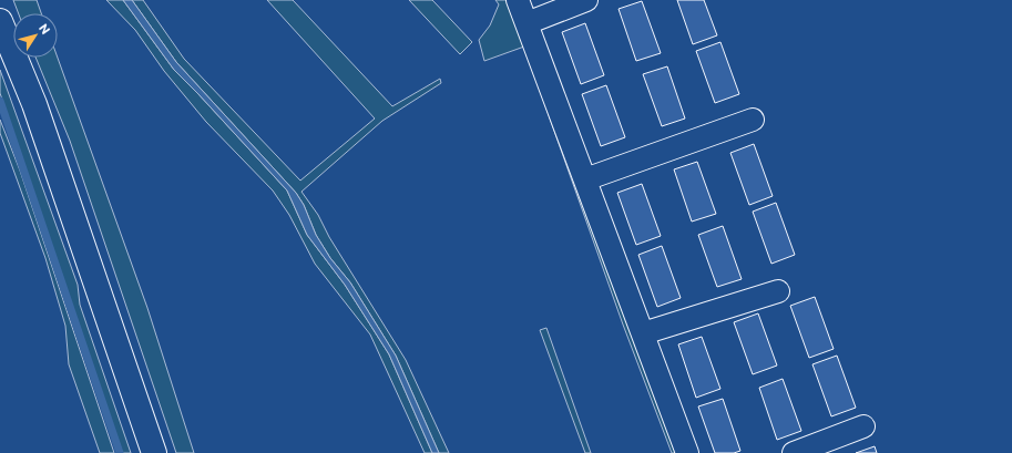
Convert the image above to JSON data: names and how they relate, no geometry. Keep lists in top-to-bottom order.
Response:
{
  "north": "top right"
}
